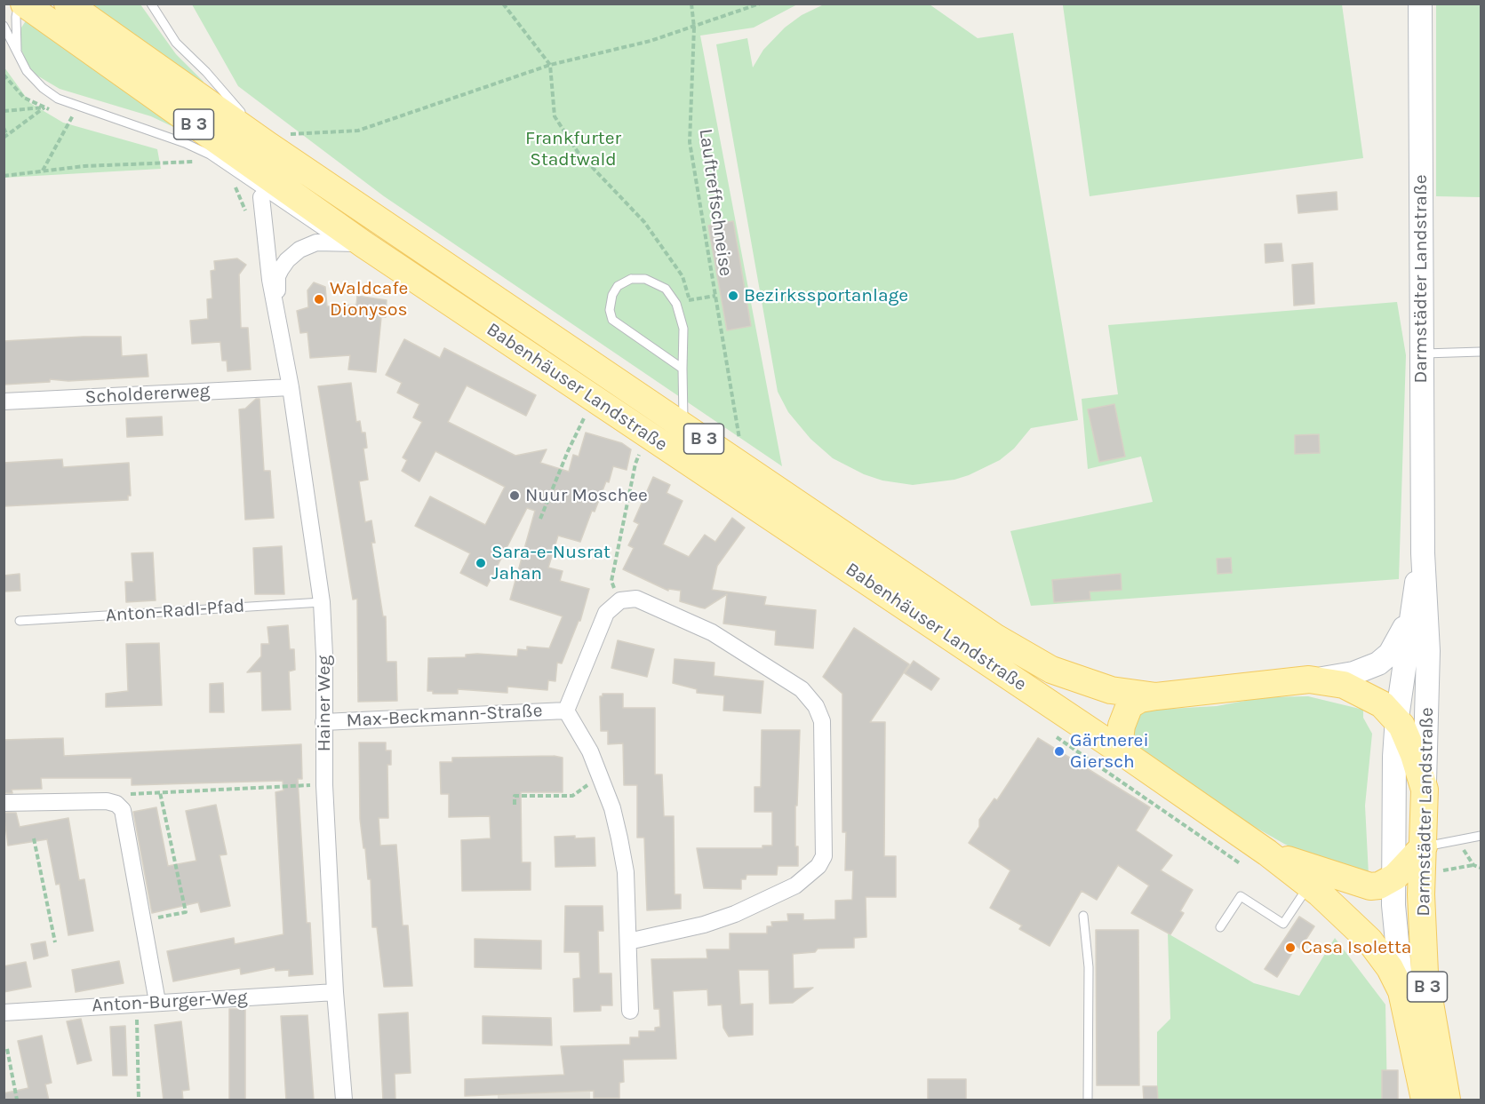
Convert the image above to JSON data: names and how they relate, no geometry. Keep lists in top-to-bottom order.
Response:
{
  "streets": {
    "main road": ["B 3", "Darmstädter Landstraße", "Babenhäuser Landstraße"],
    "street": [
      "Scholdererweg",
      "Hainer Weg",
      "Max-Beckmann-Straße",
      "Anton-Burger-Weg"
    ],
    "lane": ["Anton-Radl-Pfad"],
    "path": ["Lauftreffschneise"]
  },
  "crossings": [
    ["B 3", "Darmstädter Landstraße"],
    ["B 3", "Babenhäuser Landstraße"],
    ["Lauftreffschneise", "Babenhäuser Landstraße"],
    ["Darmstädter Landstraße", "Babenhäuser Landstraße"],
    ["Babenhäuser Landstraße", "Hainer Weg"],
    ["Scholdererweg", "Hainer Weg"],
    ["Anton-Radl-Pfad", "Hainer Weg"],
    ["Hainer Weg", "Max-Beckmann-Straße"],
    ["Hainer Weg", "Anton-Burger-Weg"]
  ],
  "parks": ["Frankfurter Stadtwald"],
  "places": [
    "Bezirkssportanlage",
    "Waldcafe Dionysos",
    "Nuur Moschee",
    "Sara-e-Nusrat Jahan",
    "Gärtnerei Giersch",
    "Casa Isoletta"
  ]
}
